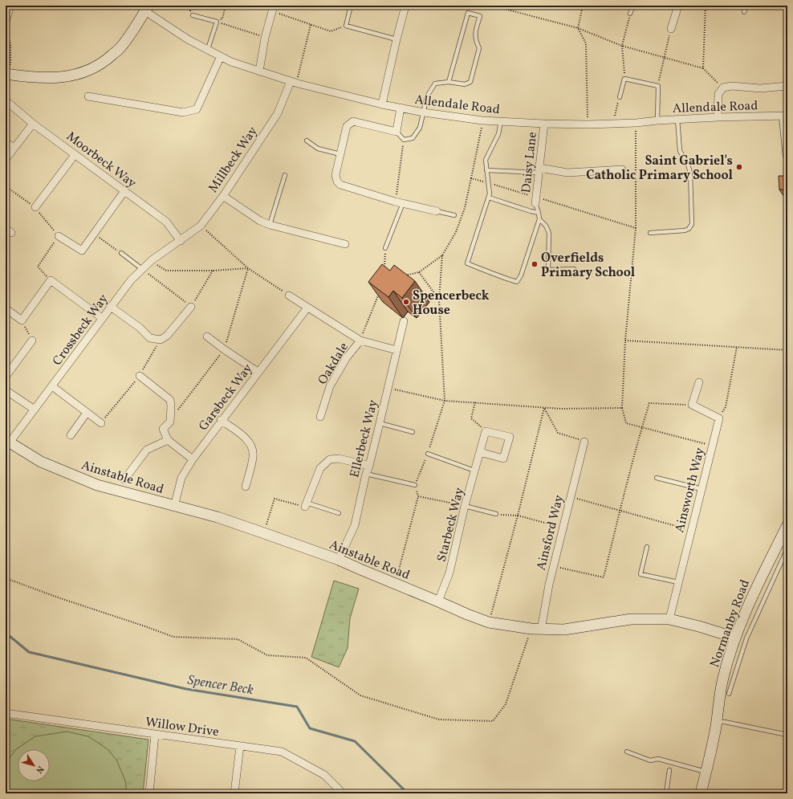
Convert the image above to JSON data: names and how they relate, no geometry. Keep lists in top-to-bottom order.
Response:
{
  "streets": {
    "street": [
      "Allendale Road",
      "Moorbeck Way",
      "Millbeck Way",
      "Daisy Lane",
      "Crossbeck Way",
      "Oakdale",
      "Garsbeck Way",
      "Ellerbeck Way",
      "Ainstable Road",
      "Ainsworth Way",
      "Starbeck Way",
      "Ainsford Way",
      "Normanby Road",
      "Willow Drive"
    ]
  },
  "crossings": [
    ["Allendale Road", "Millbeck Way"],
    ["Allendale Road", "Daisy Lane"],
    ["Moorbeck Way", "Millbeck Way"],
    ["Moorbeck Way", "Crossbeck Way"],
    ["Millbeck Way", "Crossbeck Way"],
    ["Crossbeck Way", "Ainstable Road"],
    ["Garsbeck Way", "Ainstable Road"],
    ["Ellerbeck Way", "Ainstable Road"],
    ["Ainstable Road", "Ainsworth Way"],
    ["Ainstable Road", "Starbeck Way"],
    ["Ainstable Road", "Ainsford Way"],
    ["Ainstable Road", "Normanby Road"]
  ],
  "water": ["Spencer Beck"],
  "places": ["Saint Gabriel's Catholic Primary School", "Overfields Primary School", "Spencerbeck House"],
  "north": "bottom right"
}
